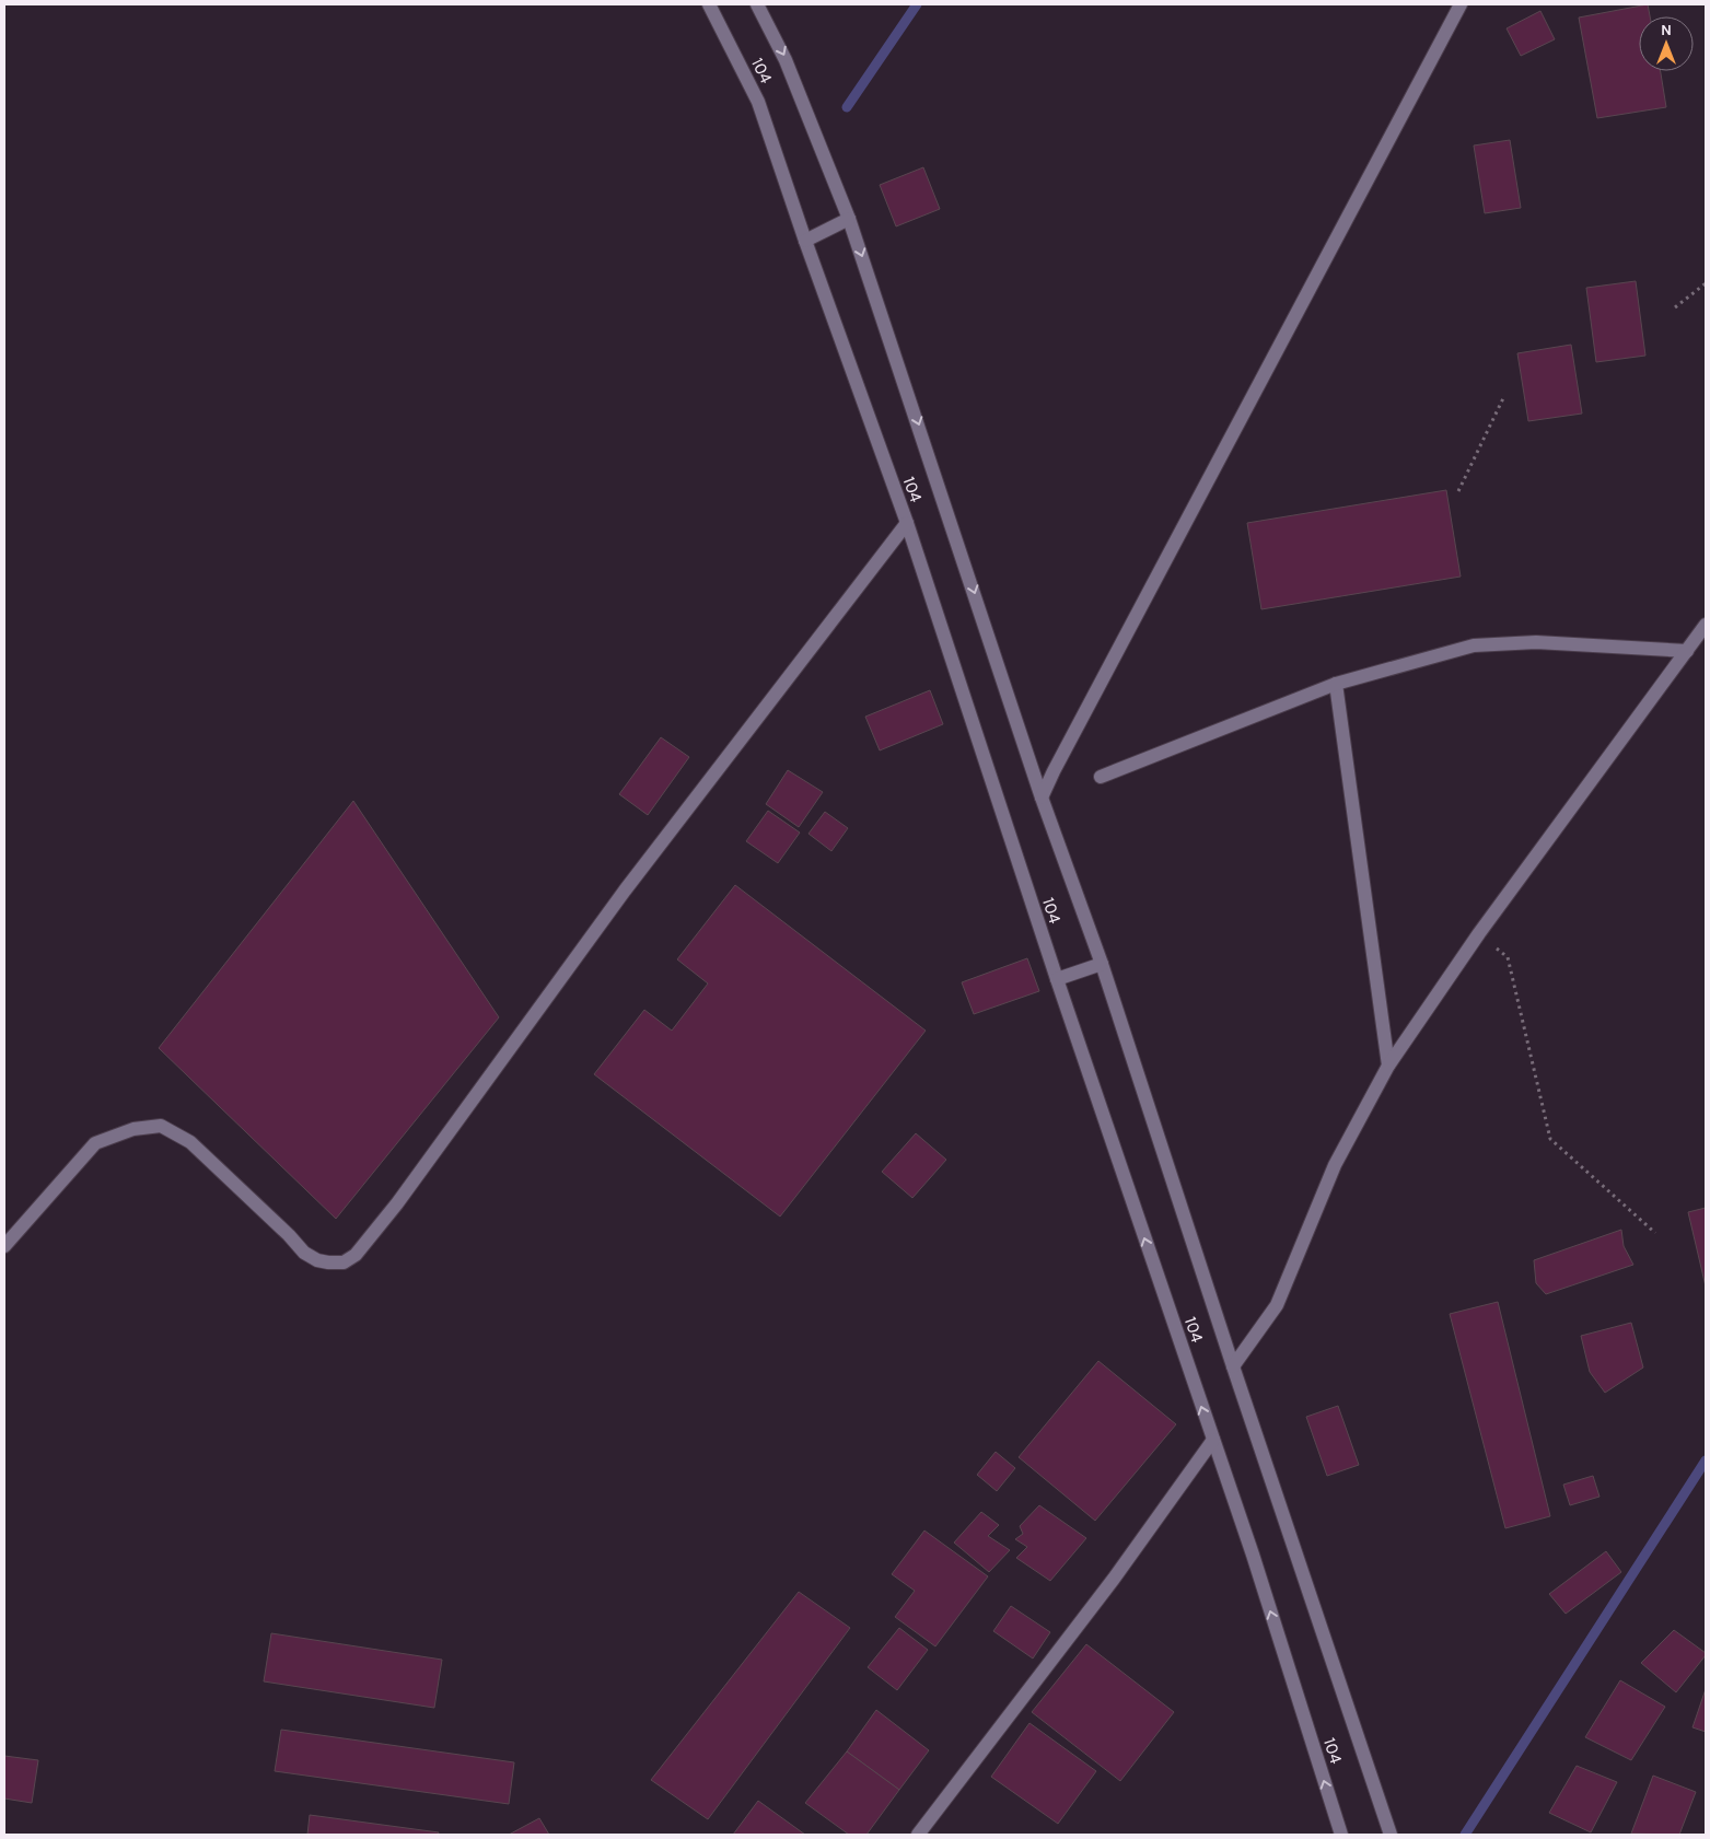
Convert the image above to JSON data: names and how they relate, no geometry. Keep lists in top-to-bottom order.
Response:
{
  "streets": {
    "street": ["104"]
  },
  "north": "top"
}
